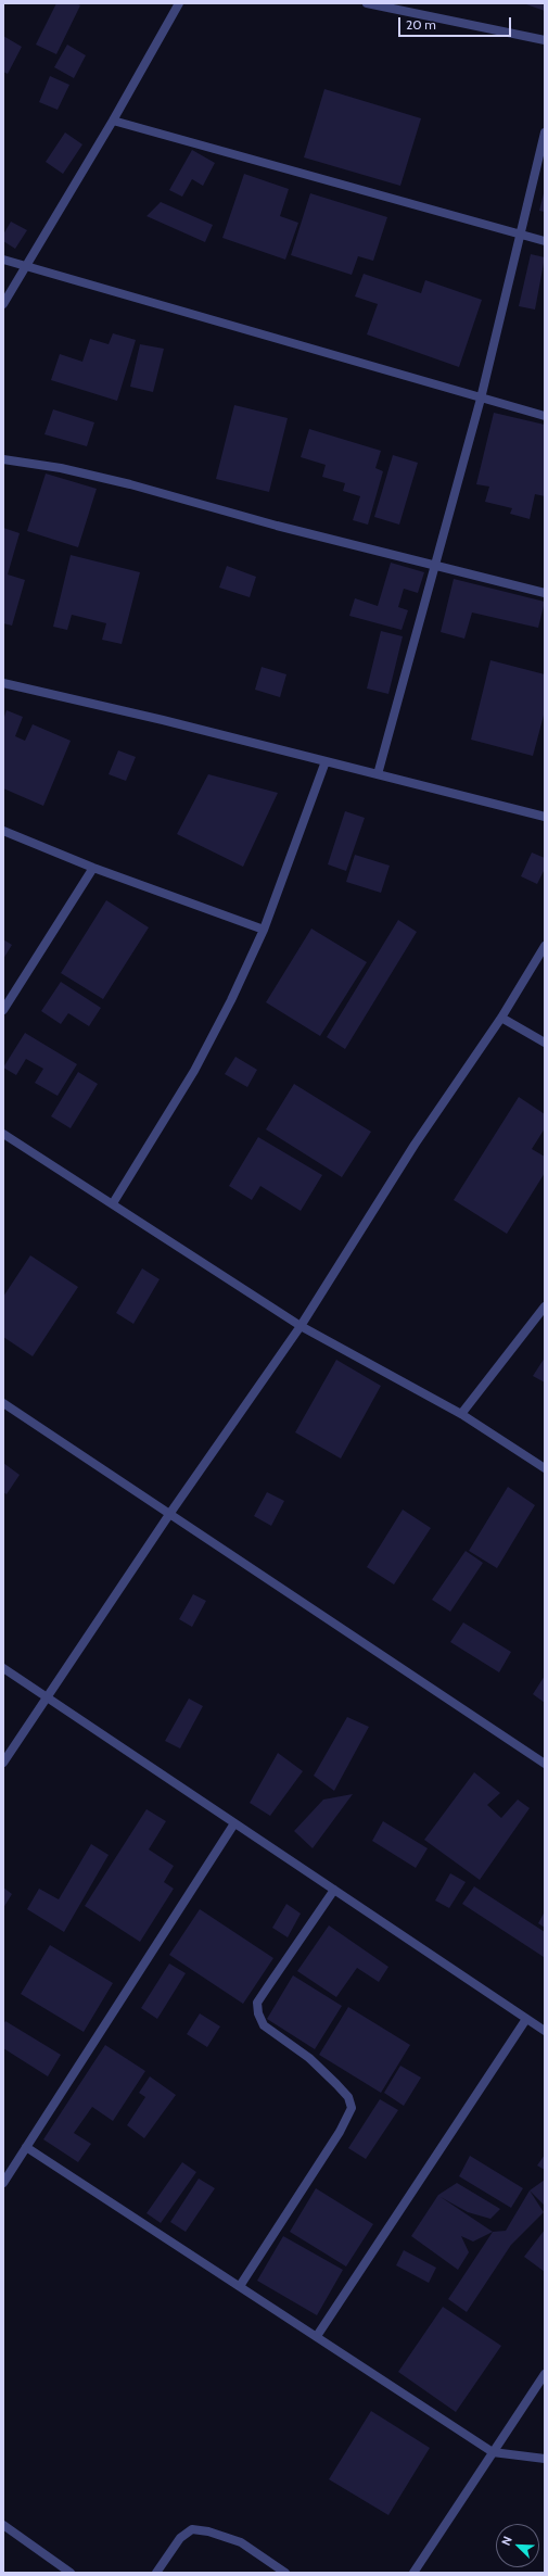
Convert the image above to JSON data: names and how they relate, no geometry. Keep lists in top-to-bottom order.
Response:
{
  "scale_bar": "20 m",
  "north": "top left"
}
